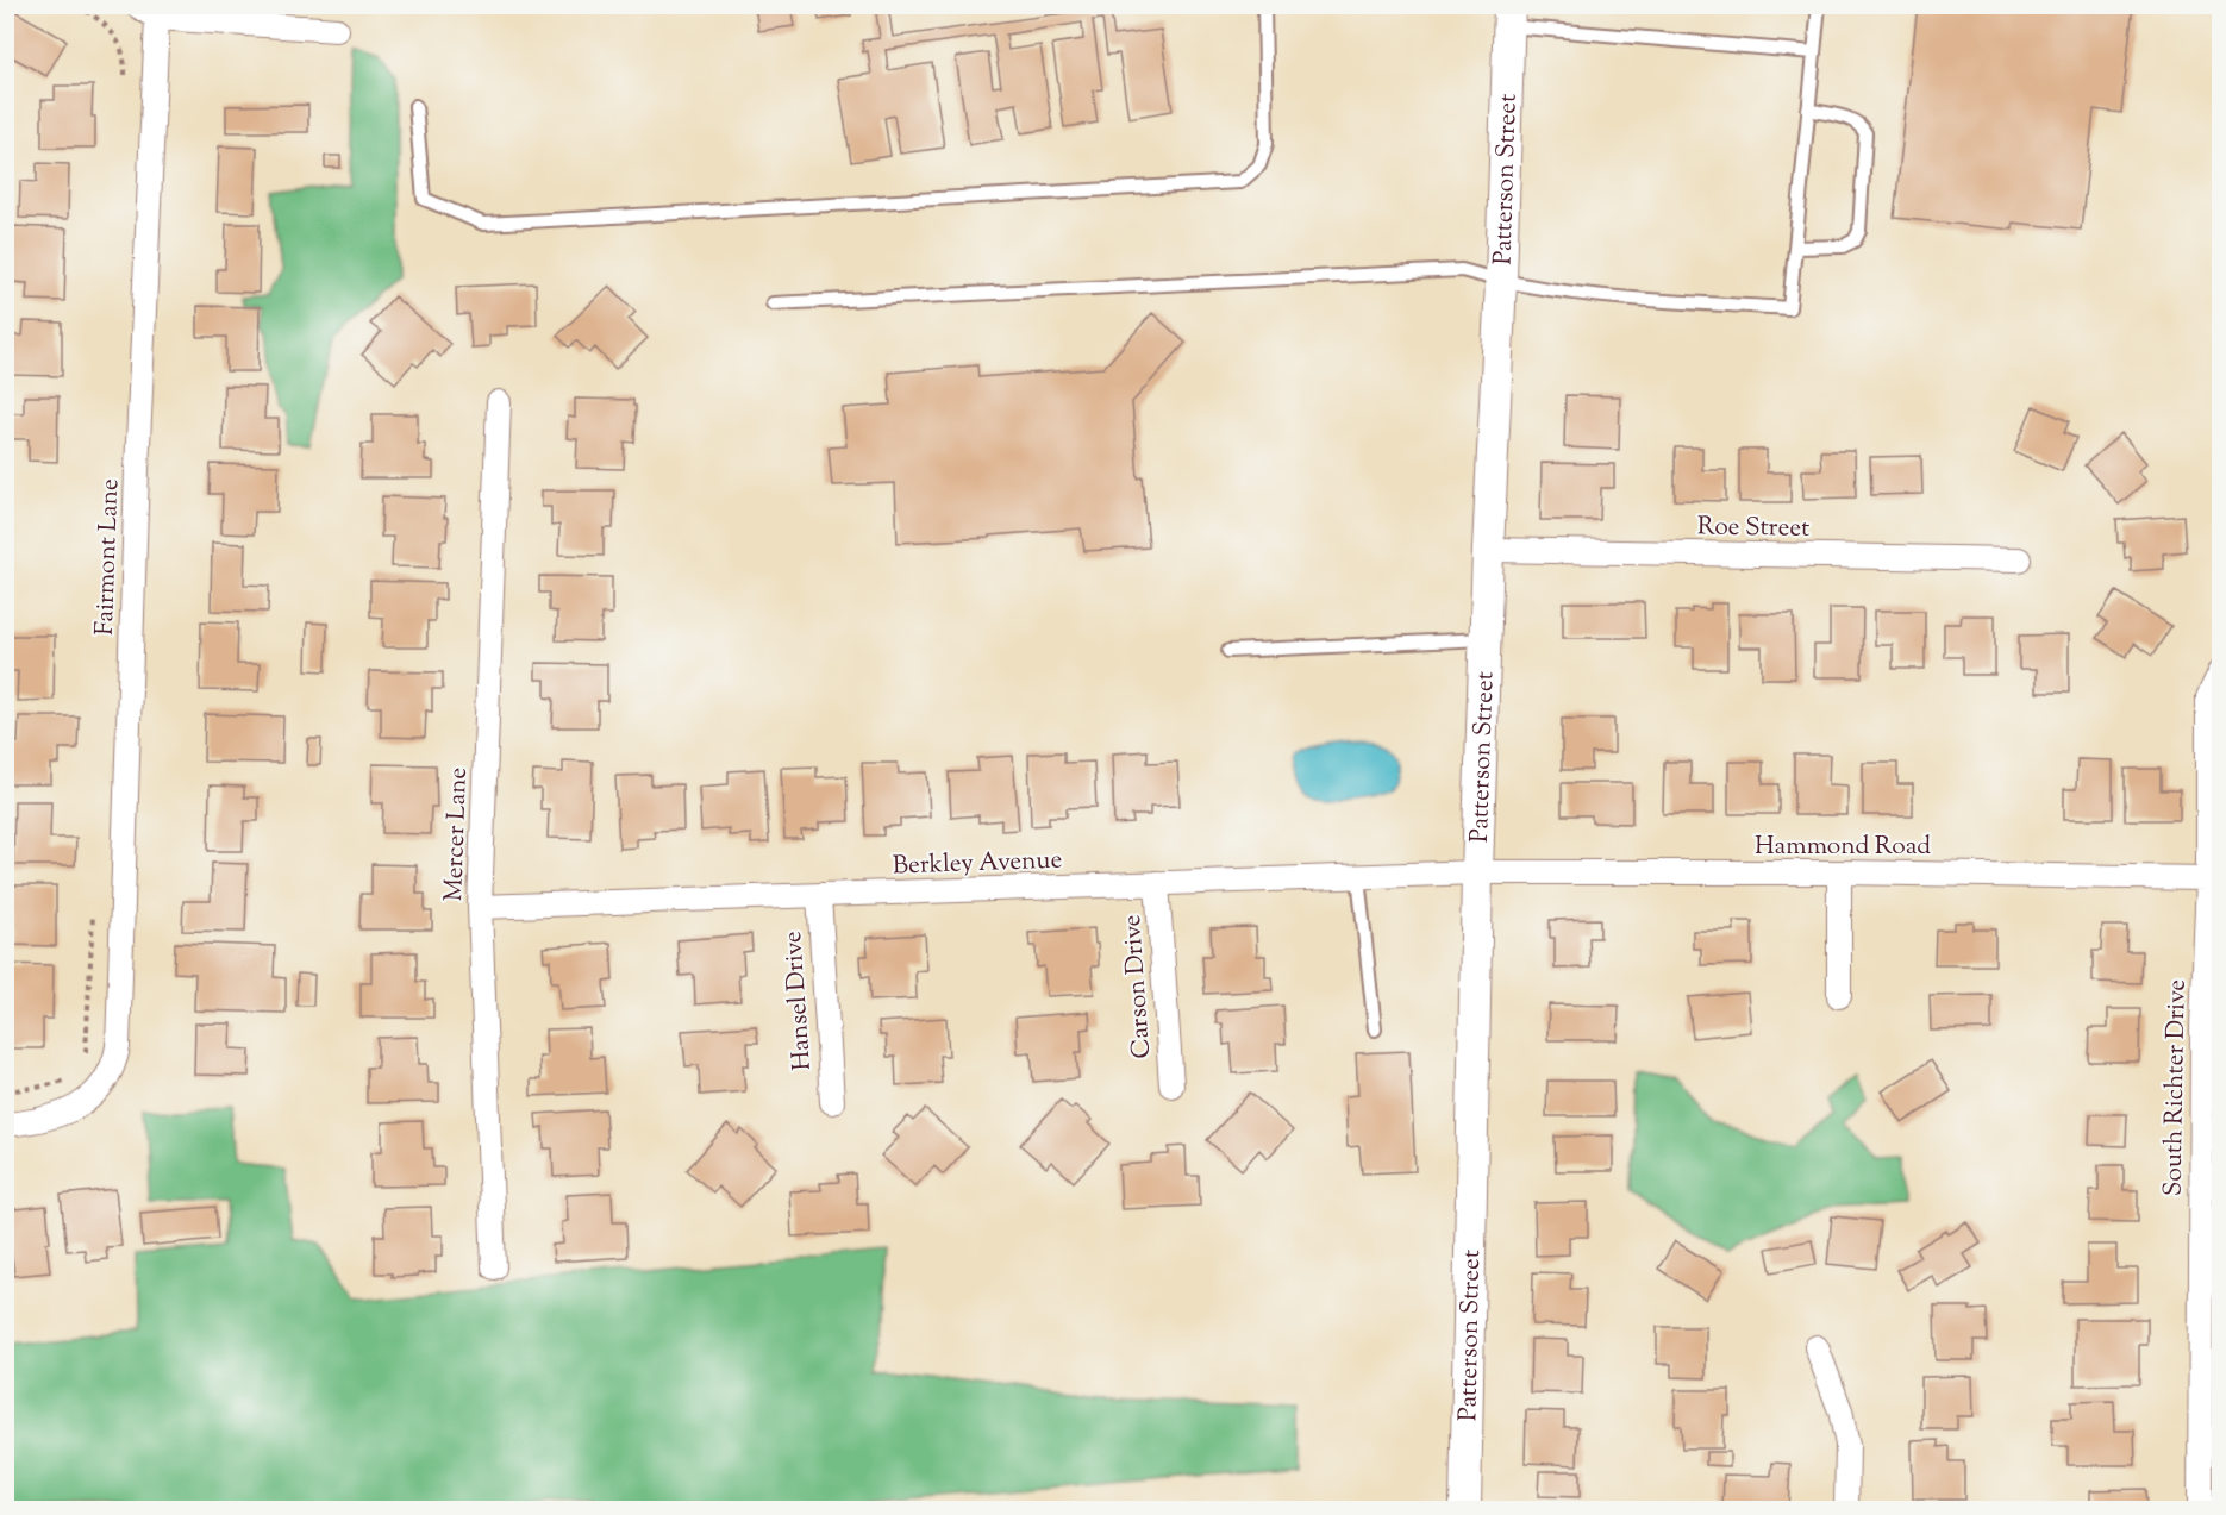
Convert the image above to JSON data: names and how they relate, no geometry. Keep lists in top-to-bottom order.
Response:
{
  "streets": {
    "street": [
      "Patterson Street",
      "Roe Street",
      "Fairmont Lane",
      "Mercer Lane",
      "Hammond Road",
      "Berkley Avenue",
      "Carson Drive",
      "Hansel Drive",
      "South Richter Drive"
    ]
  },
  "crossings": [
    ["Patterson Street", "Roe Street"],
    ["Patterson Street", "Hammond Road"],
    ["Patterson Street", "Berkley Avenue"],
    ["Mercer Lane", "Berkley Avenue"],
    ["Hammond Road", "Berkley Avenue"],
    ["Hammond Road", "South Richter Drive"],
    ["Berkley Avenue", "Carson Drive"],
    ["Berkley Avenue", "Hansel Drive"]
  ]
}
